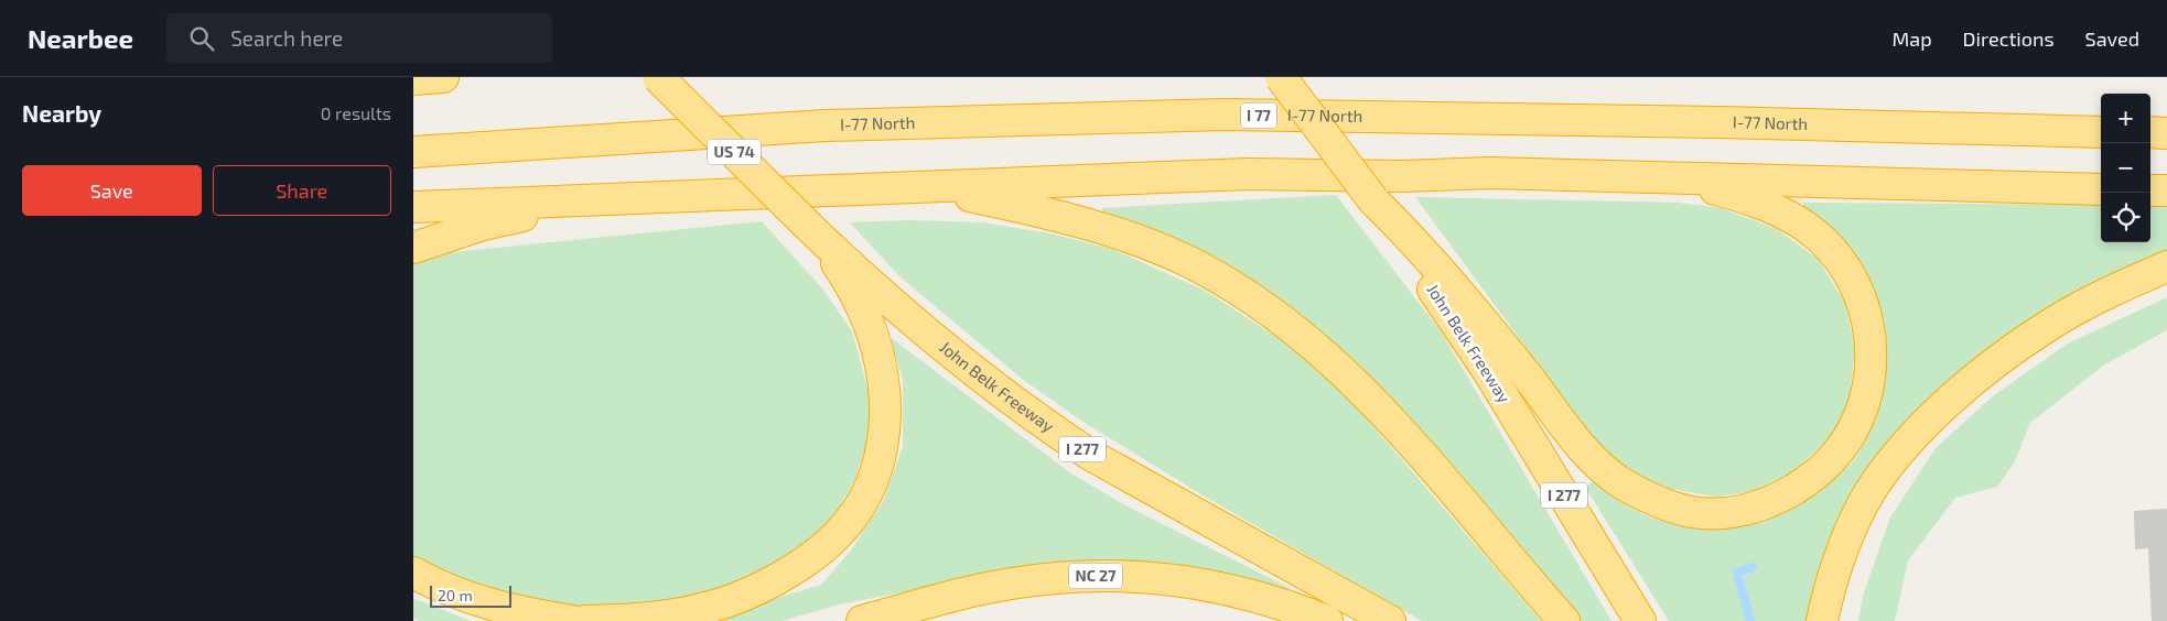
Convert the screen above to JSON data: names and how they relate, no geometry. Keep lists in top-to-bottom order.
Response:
{
  "streets": {
    "highway": [
      "I 77",
      "I-77 North",
      "US 74",
      "John Belk Freeway",
      "I 277",
      "NC 27"
    ]
  },
  "scale_bar": "20 m",
  "page": {
    "header": "Nearbee",
    "search": "Search here",
    "nav": ["Map", "Directions", "Saved"],
    "heading": ["Nearby", "0 results"],
    "map_buttons": ["+", "−"],
    "buttons": ["Save", "Share"],
    "scale": "20 m"
  }
}
